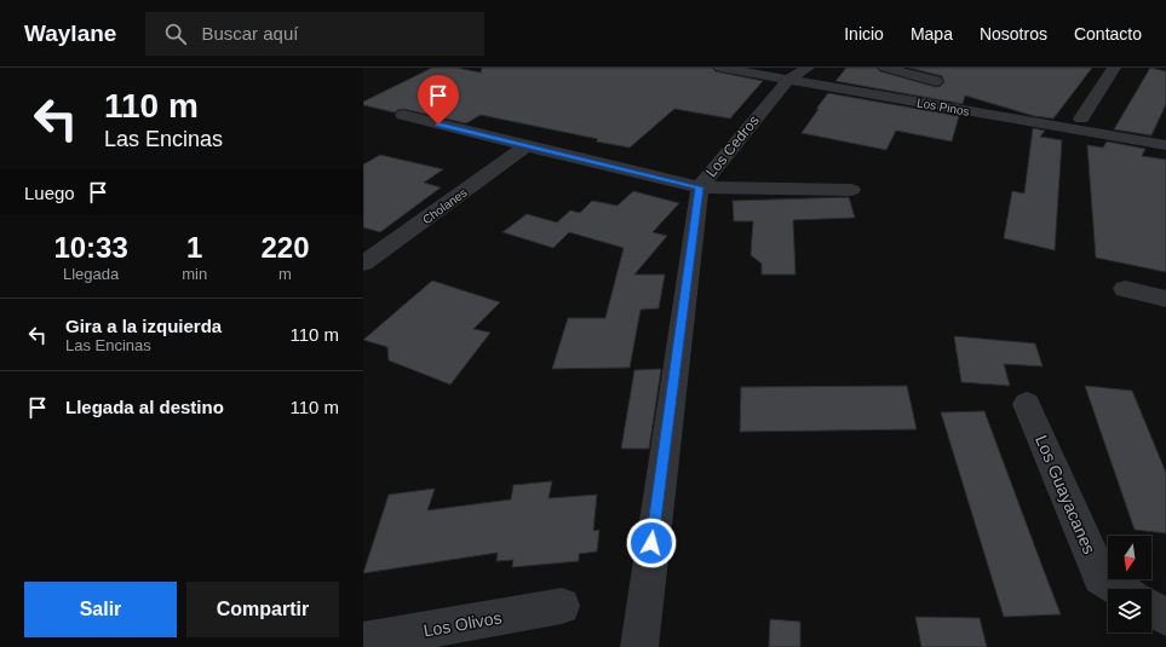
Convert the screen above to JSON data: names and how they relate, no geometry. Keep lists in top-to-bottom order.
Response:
{
  "streets": {
    "street": [
      "Los Pinos",
      "Los Cedros",
      "Cholanes",
      "Los Guayacanes",
      "Los Olivos"
    ]
  },
  "crossings": [
    ["Los Pinos", "Los Cedros"]
  ],
  "north": "bottom",
  "page": {
    "header": "Waylane",
    "search": "Buscar aquí",
    "nav": [
      "Inicio",
      "Mapa",
      "Nosotros",
      "Contacto"
    ],
    "turn": ["110 m", "Las Encinas"],
    "then": "Luego",
    "eta": [
      "10:33",
      "Llegada",
      "1",
      "min",
      "220",
      "m"
    ],
    "list": [
      {
        "name": "Gira a la izquierda",
        "note": "Las Encinas",
        "value": "110 m"
      },
      {
        "name": "Llegada al destino",
        "value": "110 m"
      }
    ],
    "buttons": ["Salir", "Compartir"]
  }
}
